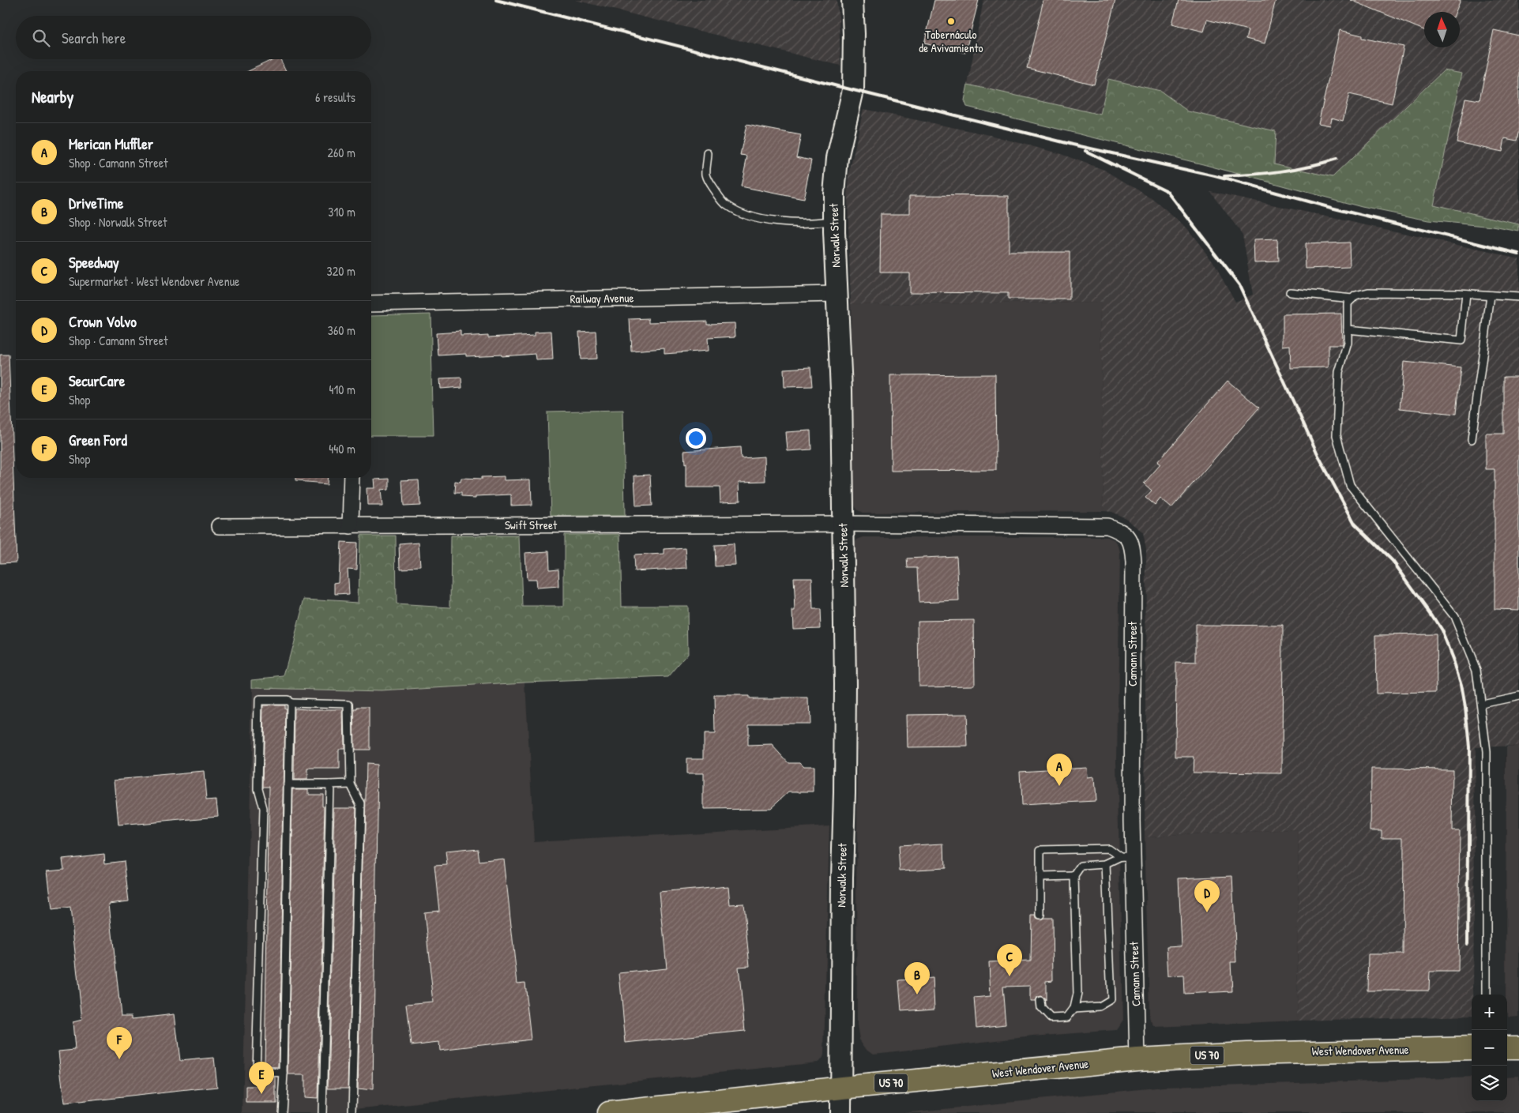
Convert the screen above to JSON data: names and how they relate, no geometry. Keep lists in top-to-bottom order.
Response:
{
  "streets": {
    "highway": ["West Wendover Avenue", "US 70"],
    "street": [
      "Norwalk Street",
      "Railway Avenue",
      "Swift Street",
      "Camann Street"
    ]
  },
  "crossings": [
    ["Norwalk Street", "Railway Avenue"],
    ["Norwalk Street", "Swift Street"],
    ["Norwalk Street", "Camann Street"],
    ["Norwalk Street", "West Wendover Avenue"],
    ["Swift Street", "Camann Street"],
    ["Camann Street", "West Wendover Avenue"]
  ],
  "places": ["Tabernáculo de Avivamiento"],
  "north": "top",
  "page": {
    "search": "Search here",
    "heading": ["Nearby", "6 results"],
    "list": [
      {
        "mark": "A",
        "name": "Merican Muffler",
        "note": "Shop · Camann Street",
        "value": "260 m"
      },
      {
        "mark": "B",
        "name": "DriveTime",
        "note": "Shop · Norwalk Street",
        "value": "310 m"
      },
      {
        "mark": "C",
        "name": "Speedway",
        "note": "Supermarket · West Wendover Avenue",
        "value": "320 m"
      },
      {
        "mark": "D",
        "name": "Crown Volvo",
        "note": "Shop · Camann Street",
        "value": "360 m"
      },
      {
        "mark": "E",
        "name": "SecurCare",
        "note": "Shop",
        "value": "410 m"
      },
      {
        "mark": "F",
        "name": "Green Ford",
        "note": "Shop",
        "value": "440 m"
      }
    ],
    "pins": [
      "A",
      "D",
      "C",
      "B",
      "F",
      "E"
    ],
    "map_buttons": ["+", "−"]
  }
}
